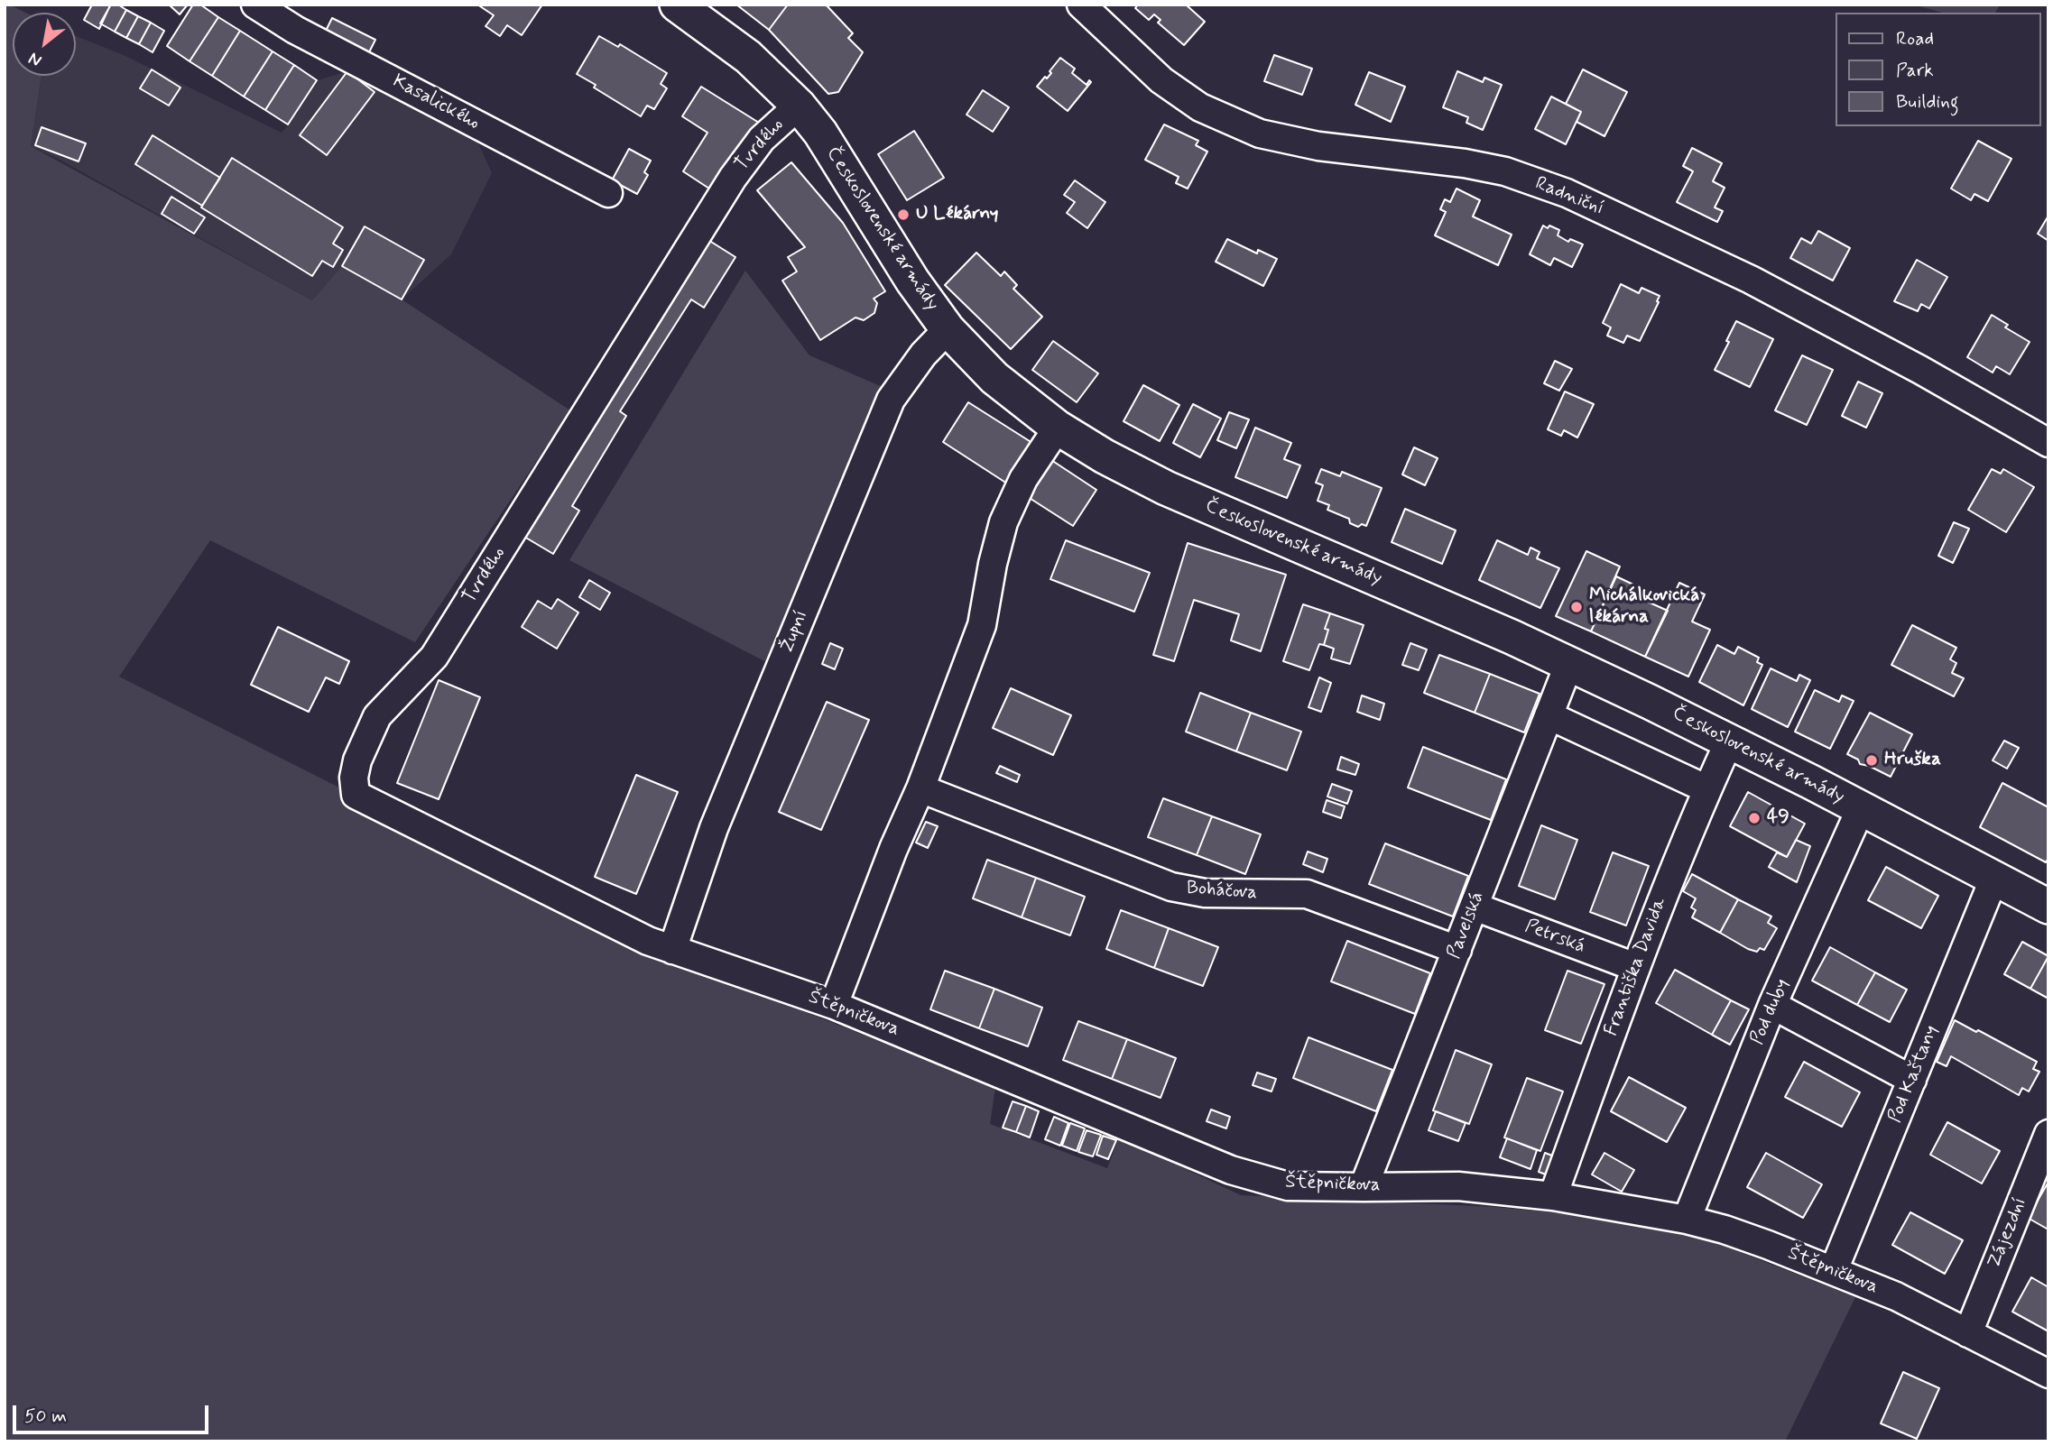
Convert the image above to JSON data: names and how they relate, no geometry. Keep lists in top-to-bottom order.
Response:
{
  "streets": {
    "street": [
      "Kasalického",
      "Tvrdého",
      "Radniční",
      "Československé armády",
      "Župní",
      "Boháčova",
      "Pavelská",
      "Petrská",
      "Františka Davida",
      "Pod duby",
      "Štěpničkova",
      "Pod Kaštany",
      "Zájezdní"
    ]
  },
  "crossings": [
    ["Tvrdého", "Československé armády"],
    ["Tvrdého", "Štěpničkova"],
    ["Československé armády", "Župní"],
    ["Československé armády", "Pavelská"],
    ["Československé armády", "Františka Davida"],
    ["Československé armády", "Pod duby"],
    ["Československé armády", "Pod Kaštany"],
    ["Župní", "Štěpničkova"],
    ["Boháčova", "Pavelská"],
    ["Pavelská", "Petrská"],
    ["Pavelská", "Štěpničkova"],
    ["Petrská", "Františka Davida"],
    ["Františka Davida", "Štěpničkova"],
    ["Pod duby", "Štěpničkova"],
    ["Štěpničkova", "Pod Kaštany"],
    ["Štěpničkova", "Zájezdní"]
  ],
  "places": [
    "U Lékárny",
    "Michálkovická lékárna",
    "Hruška",
    "49"
  ],
  "legend": ["Road", "Park", "Building"],
  "scale_bar": "50 m",
  "north": "bottom left"
}
